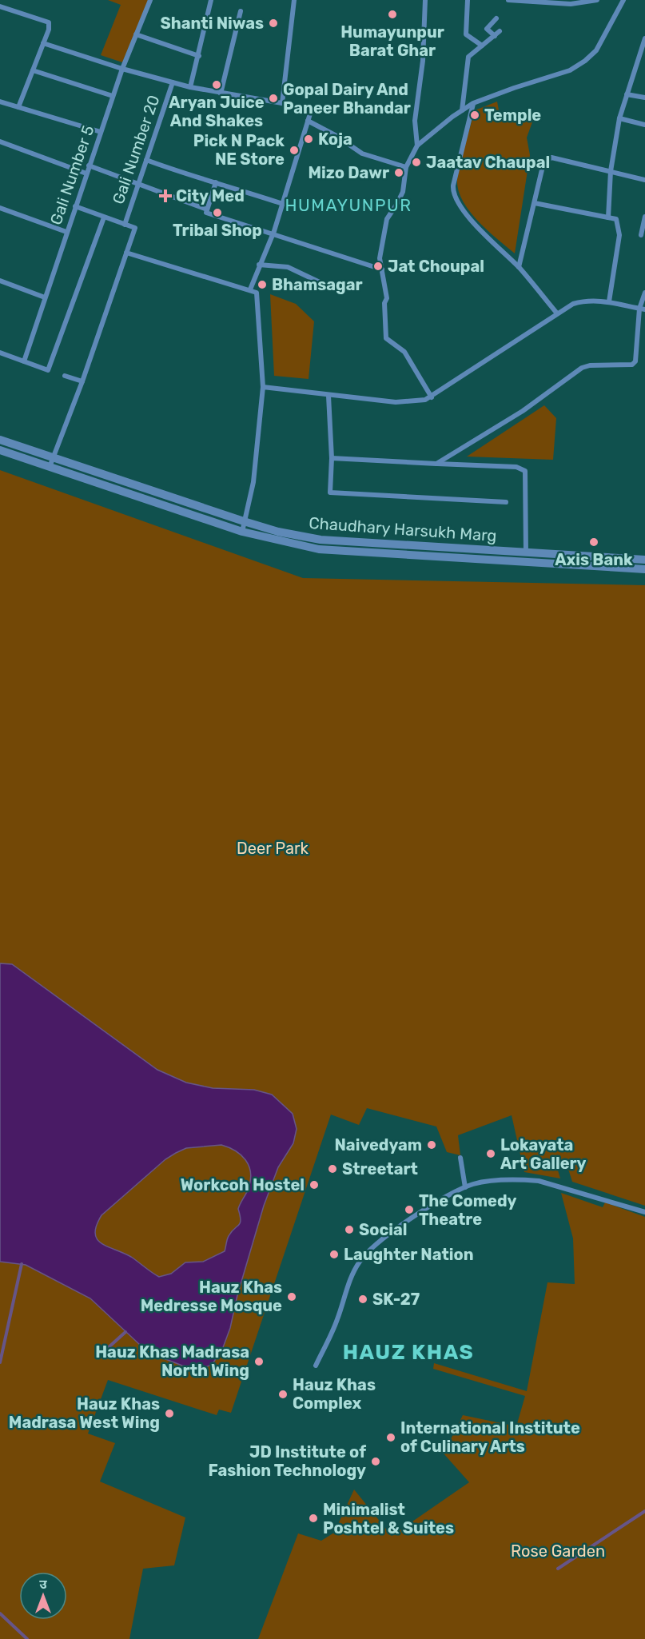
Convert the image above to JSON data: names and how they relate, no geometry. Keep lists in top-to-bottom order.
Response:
{
  "streets": {
    "street": ["Gali Number 20", "Gali Number 5", "Chaudhary Harsukh Marg"]
  },
  "districts": ["HUMAYUNPUR", "HAUZ KHAS"],
  "parks": ["Deer Park", "Rose Garden"],
  "places": {
    "other": [
      "Humayunpur Barat Ghar",
      "Shanti Niwas",
      "Aryan Juice And Shakes",
      "Gopal Dairy And Paneer Bhandar",
      "Temple",
      "Koja",
      "Pick N Pack NE Store",
      "Jaatav Chaupal",
      "Mizo Dawr",
      "Tribal Shop",
      "Jat Choupal",
      "Bhamsagar",
      "Axis Bank",
      "Naivedyam",
      "Lokayata Art Gallery",
      "Streetart",
      "Workcoh Hostel",
      "The Comedy Theatre",
      "Social",
      "Laughter Nation",
      "Hauz Khas Medresse Mosque",
      "SK-27",
      "Hauz Khas Madrasa North Wing",
      "Hauz Khas Complex",
      "Hauz Khas Madrasa West Wing",
      "International Institute of Culinary Arts",
      "JD Institute of Fashion Technology",
      "Minimalist Poshtel & Suites"
    ],
    "health": ["City Med"]
  },
  "north": "top"
}
